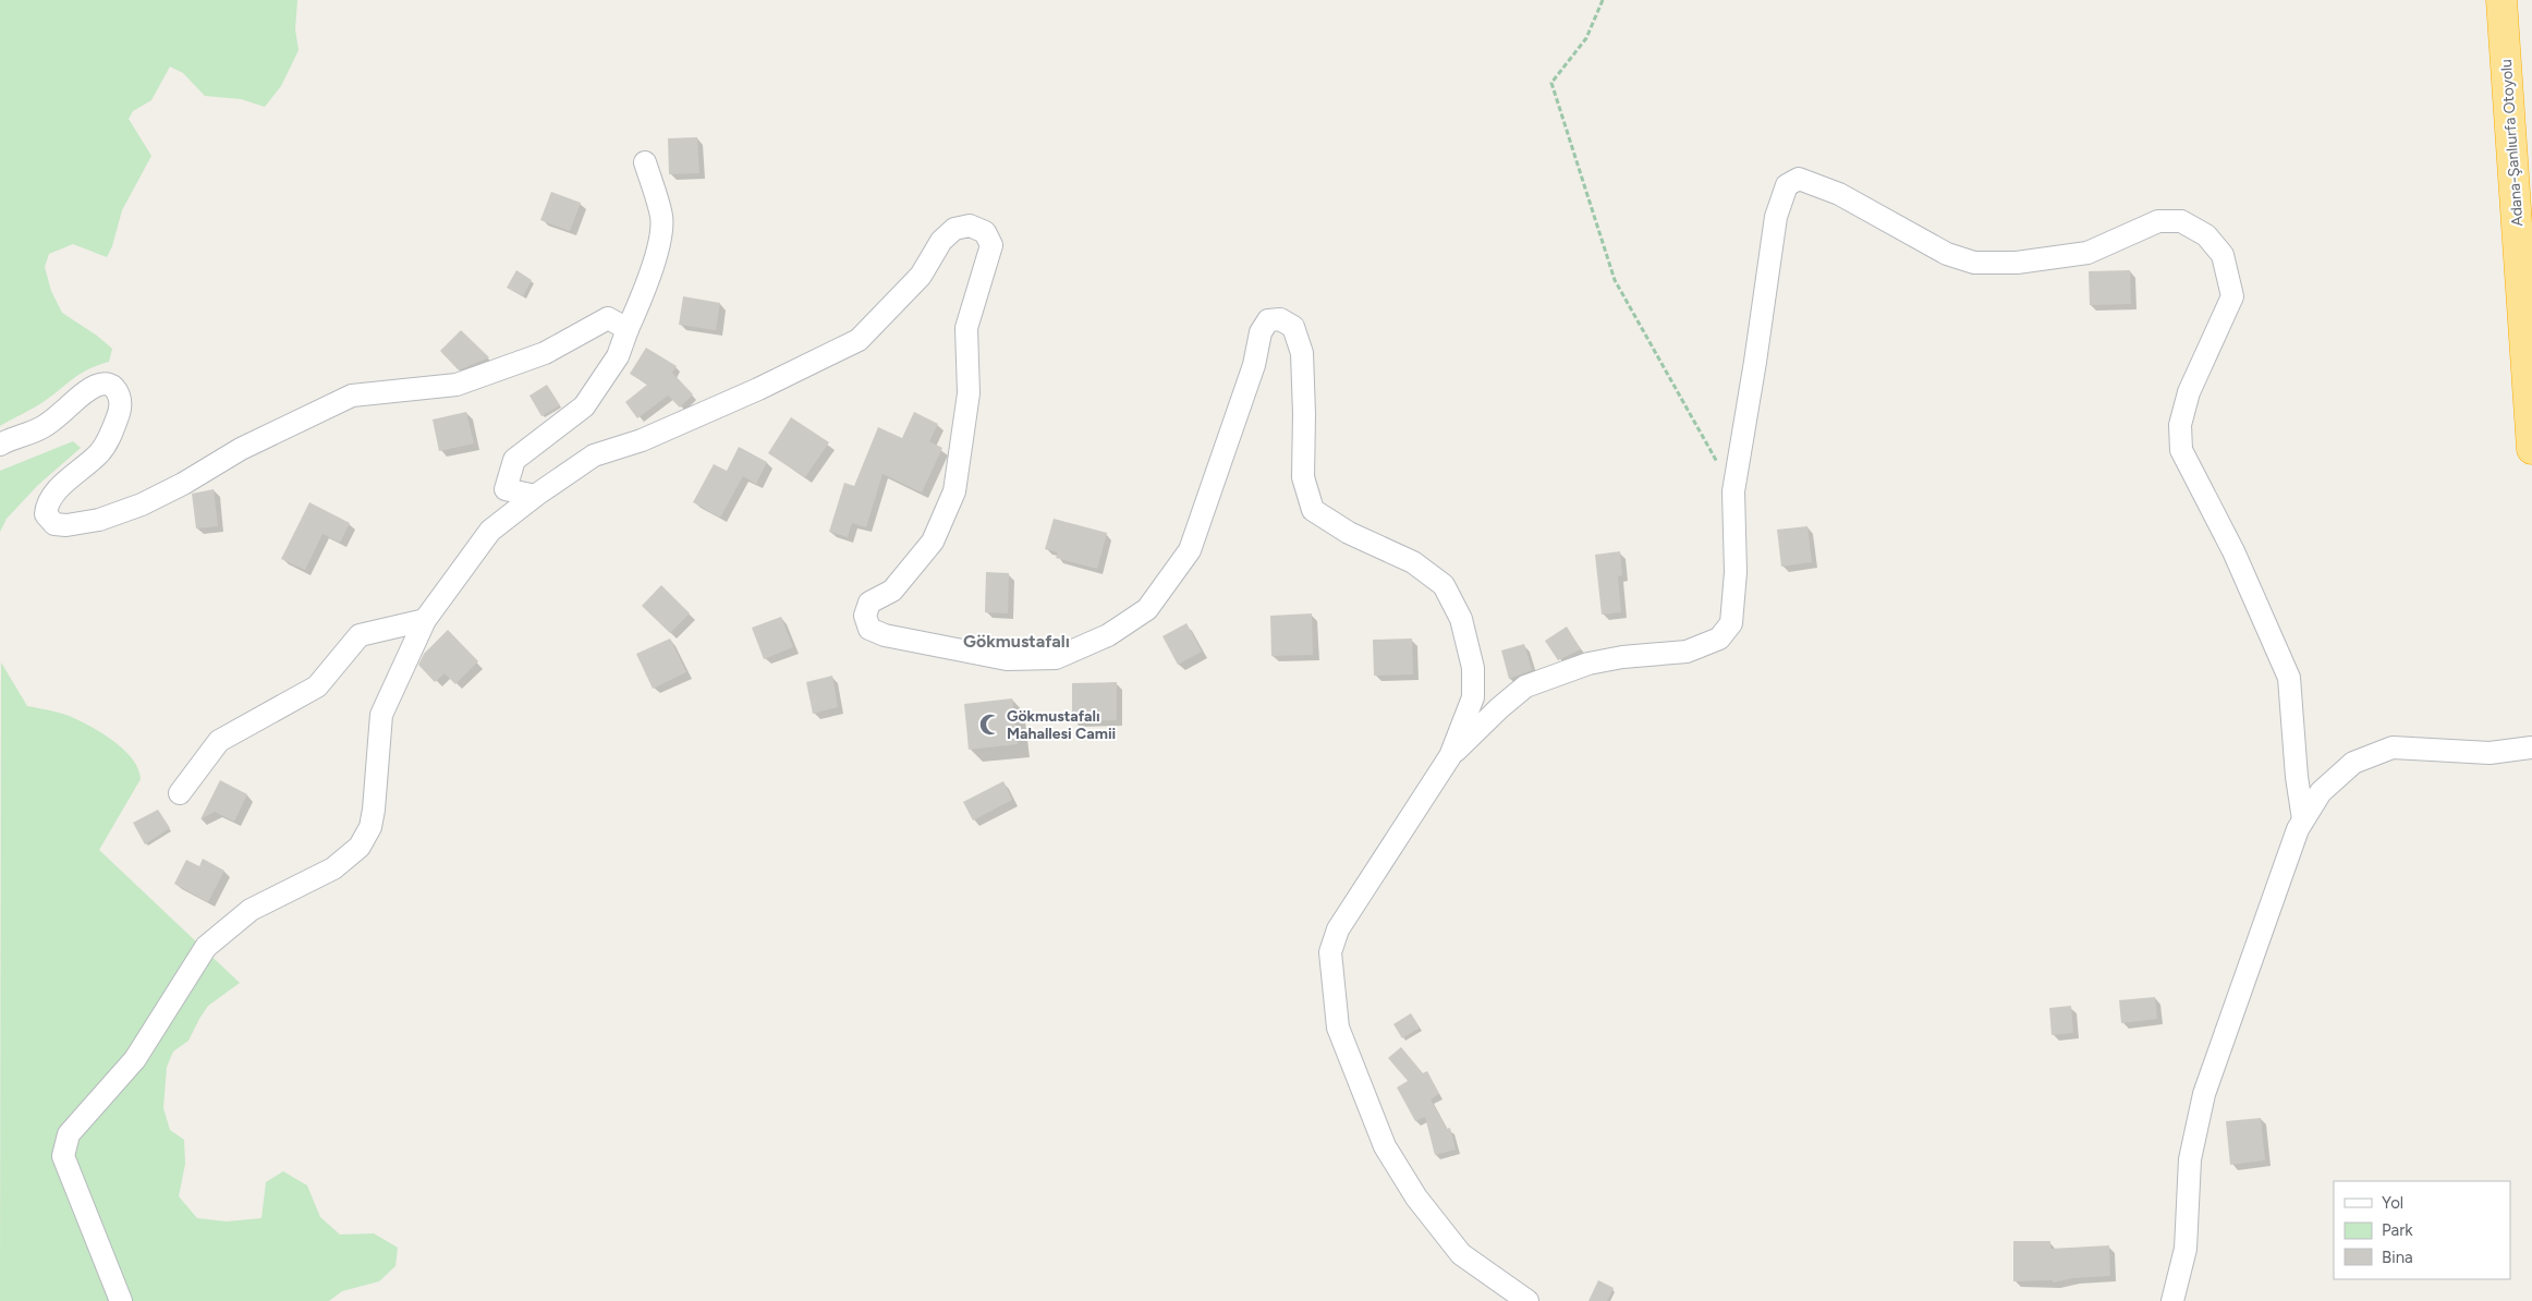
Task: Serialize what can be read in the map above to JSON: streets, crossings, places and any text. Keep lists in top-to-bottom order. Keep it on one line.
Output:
{"streets":{"highway":["Adana-Şanlıurfa Otoyolu"]},"districts":["Gökmustafalı"],"places":{"mosque":["Gökmustafalı Mahallesi Camii"]},"legend":["Yol","Park","Bina"]}
